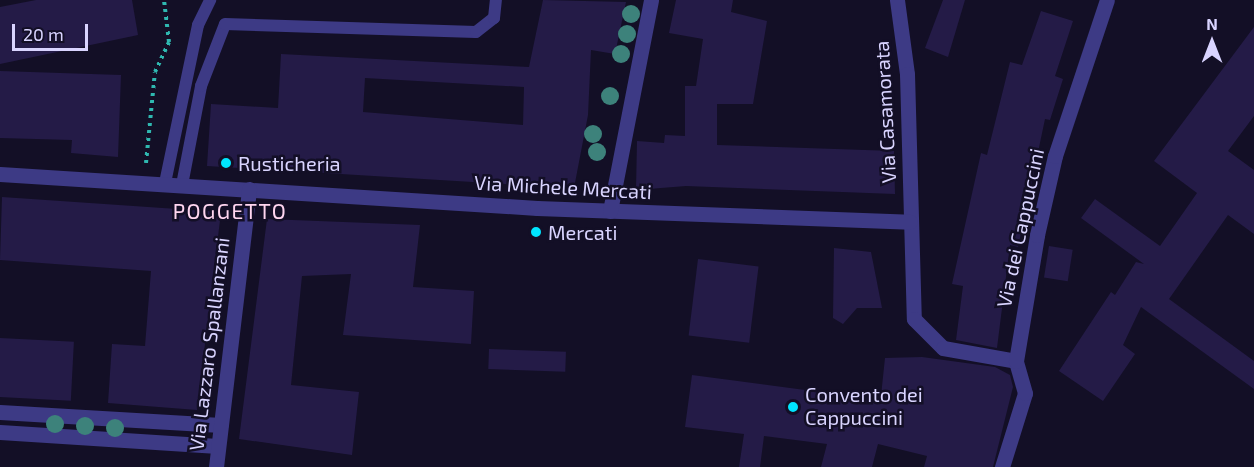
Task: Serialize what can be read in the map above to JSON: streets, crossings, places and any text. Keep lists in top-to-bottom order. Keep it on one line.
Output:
{"streets":{"street":["Via Casamorata","Via Michele Mercati","Via dei Cappuccini","Via Lazzaro Spallanzani"]},"crossings":[["Via Casamorata","Via Michele Mercati"],["Via Michele Mercati","Via Lazzaro Spallanzani"]],"districts":["POGGETTO"],"places":["Rusticheria","Mercati","Convento dei Cappuccini"],"scale_bar":"20 m","north":"top"}
